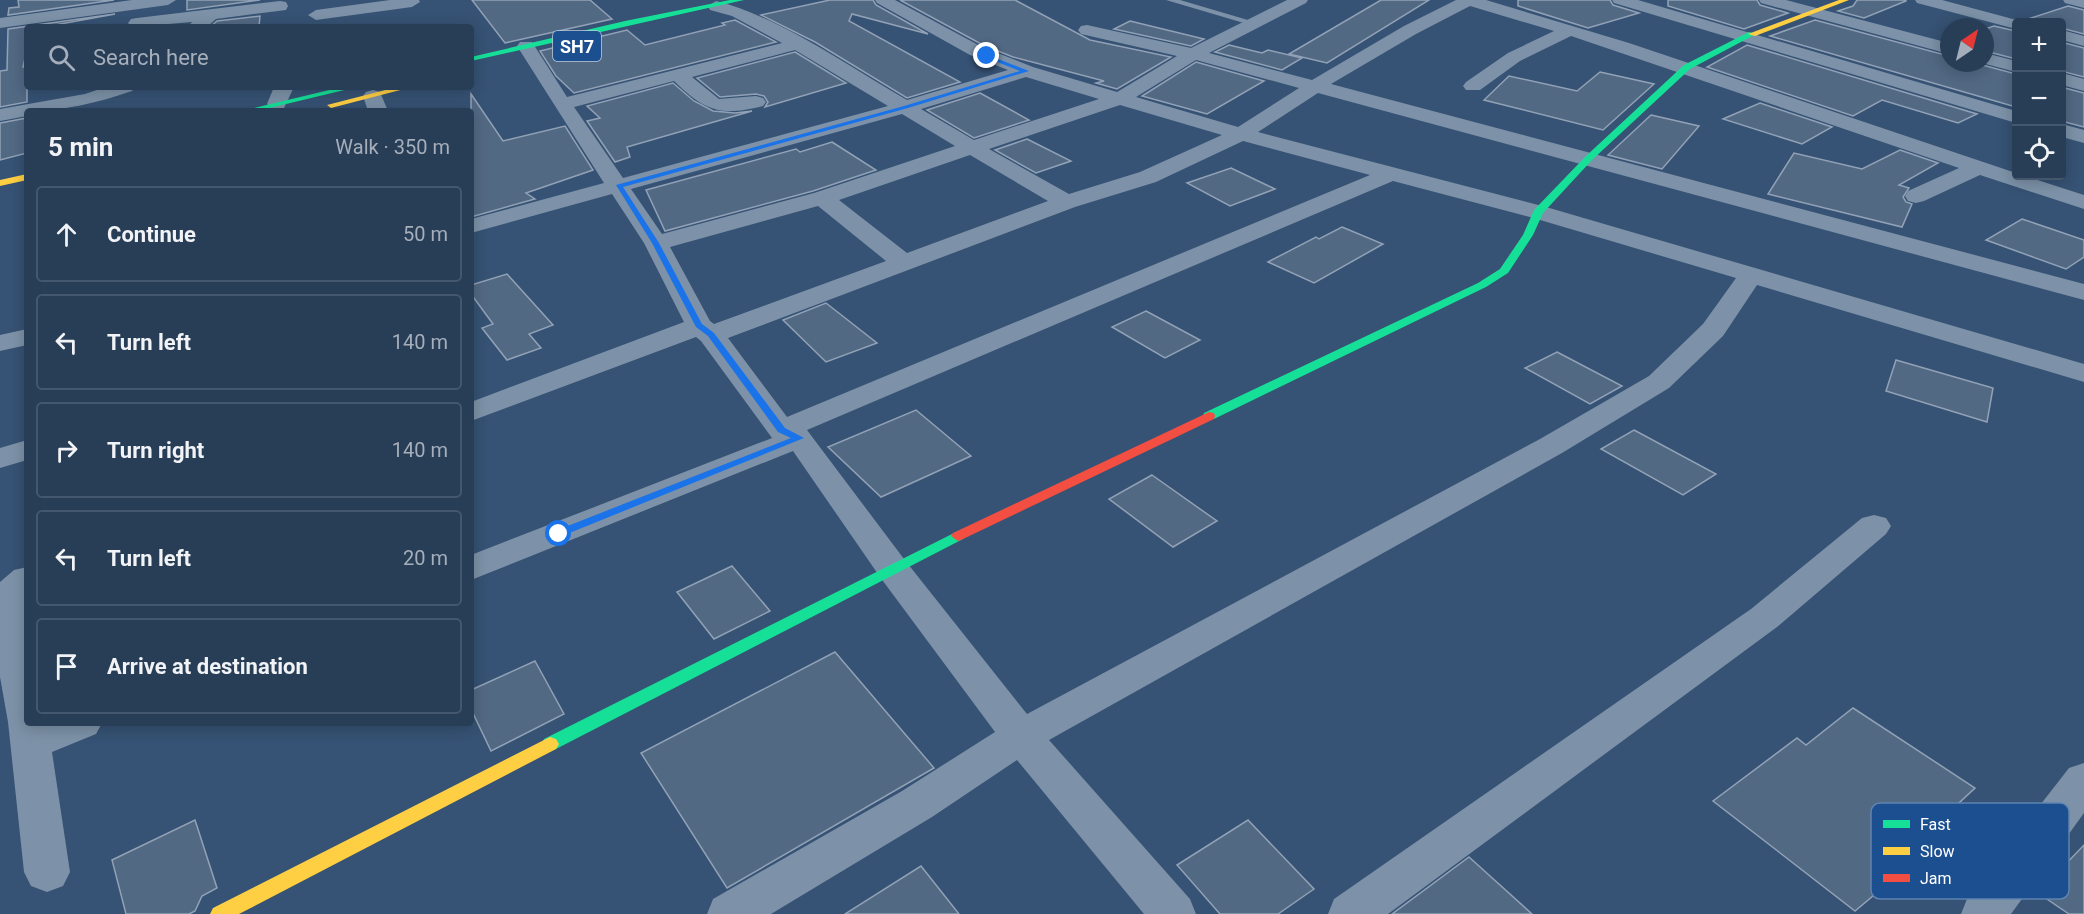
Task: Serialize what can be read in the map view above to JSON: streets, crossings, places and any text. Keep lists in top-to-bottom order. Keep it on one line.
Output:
{"streets":{"street":["SH7"]},"legend":["Fast","Slow","Jam"],"north":"top right","page":{"map_buttons":["+","−"],"search":"Search here","heading":["5 min","Walk · 350 m"],"list":[["Continue","50 m"],["Turn left","140 m"],["Turn right","140 m"],["Turn left","20 m"],"Arrive at destination"]}}
